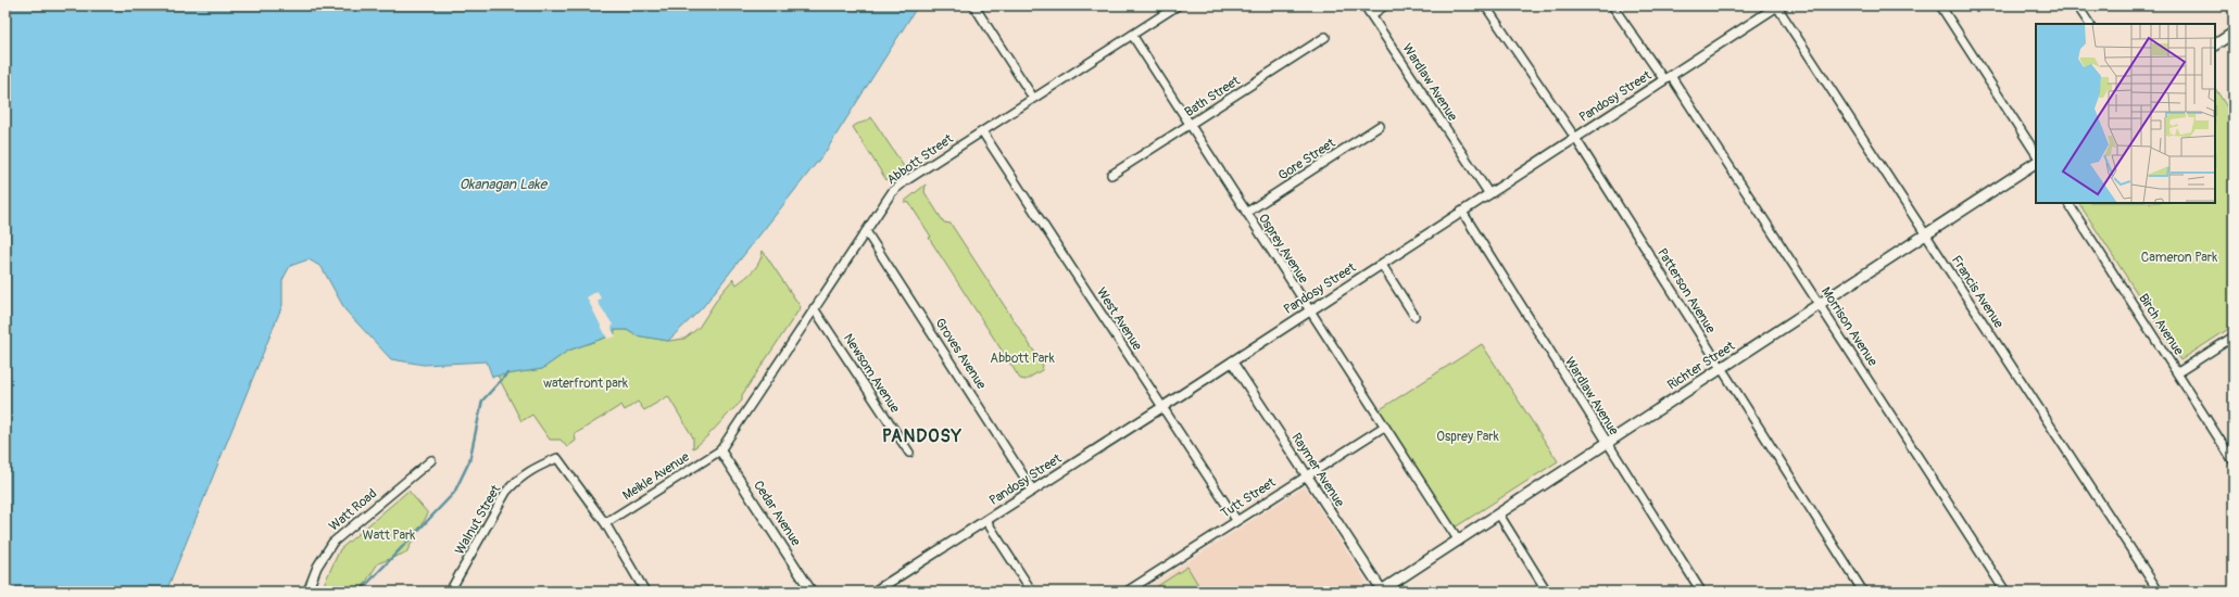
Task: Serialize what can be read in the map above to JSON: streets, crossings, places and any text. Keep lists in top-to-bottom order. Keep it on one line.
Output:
{"streets":{"main road":["Richter Street"],"street":["Wardlaw Avenue","Bath Street","Pandosy Street","Abbott Street","Gore Street","Osprey Avenue","Patterson Avenue","Francis Avenue","West Avenue","Birch Avenue","Morrison Avenue","Groves Avenue","Newsom Avenue","Raymer Avenue","Meikle Avenue","Tutt Street","Watt Road","Cedar Avenue","Walnut Street"]},"crossings":[["Wardlaw Avenue","Pandosy Street"],["Wardlaw Avenue","Richter Street"],["Bath Street","Osprey Avenue"],["Pandosy Street","Osprey Avenue"],["Pandosy Street","Patterson Avenue"],["Pandosy Street","Francis Avenue"],["Pandosy Street","West Avenue"],["Pandosy Street","Morrison Avenue"],["Pandosy Street","Groves Avenue"],["Pandosy Street","Raymer Avenue"],["Abbott Street","Osprey Avenue"],["Abbott Street","West Avenue"],["Abbott Street","Groves Avenue"],["Abbott Street","Newsom Avenue"],["Abbott Street","Meikle Avenue"],["Abbott Street","Cedar Avenue"],["Gore Street","Osprey Avenue"],["Osprey Avenue","Richter Street"],["Osprey Avenue","Tutt Street"],["Patterson Avenue","Richter Street"],["Francis Avenue","Richter Street"],["West Avenue","Tutt Street"],["Morrison Avenue","Richter Street"],["Richter Street","Raymer Avenue"],["Raymer Avenue","Tutt Street"],["Meikle Avenue","Cedar Avenue"],["Meikle Avenue","Walnut Street"]],"districts":["PANDOSY"],"water":["Okanagan Lake"],"parks":["Cameron Park","Abbott Park","waterfront park","Osprey Park","Watt Park"]}
